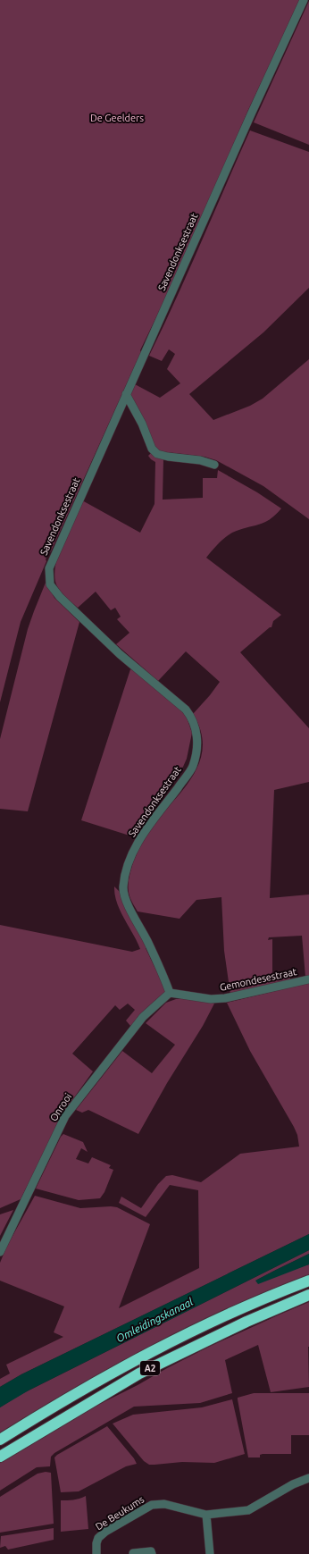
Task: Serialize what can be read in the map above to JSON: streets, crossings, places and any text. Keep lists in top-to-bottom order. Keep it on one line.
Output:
{"streets":{"highway":["A2"],"street":["Savendonksestraat","Gemondesestraat","Onrooi","De Beukums"]},"crossings":[["Savendonksestraat","Gemondesestraat"],["Savendonksestraat","Onrooi"],["Gemondesestraat","Onrooi"]],"water":["Omleidingskanaal"],"parks":["De Geelders"]}
